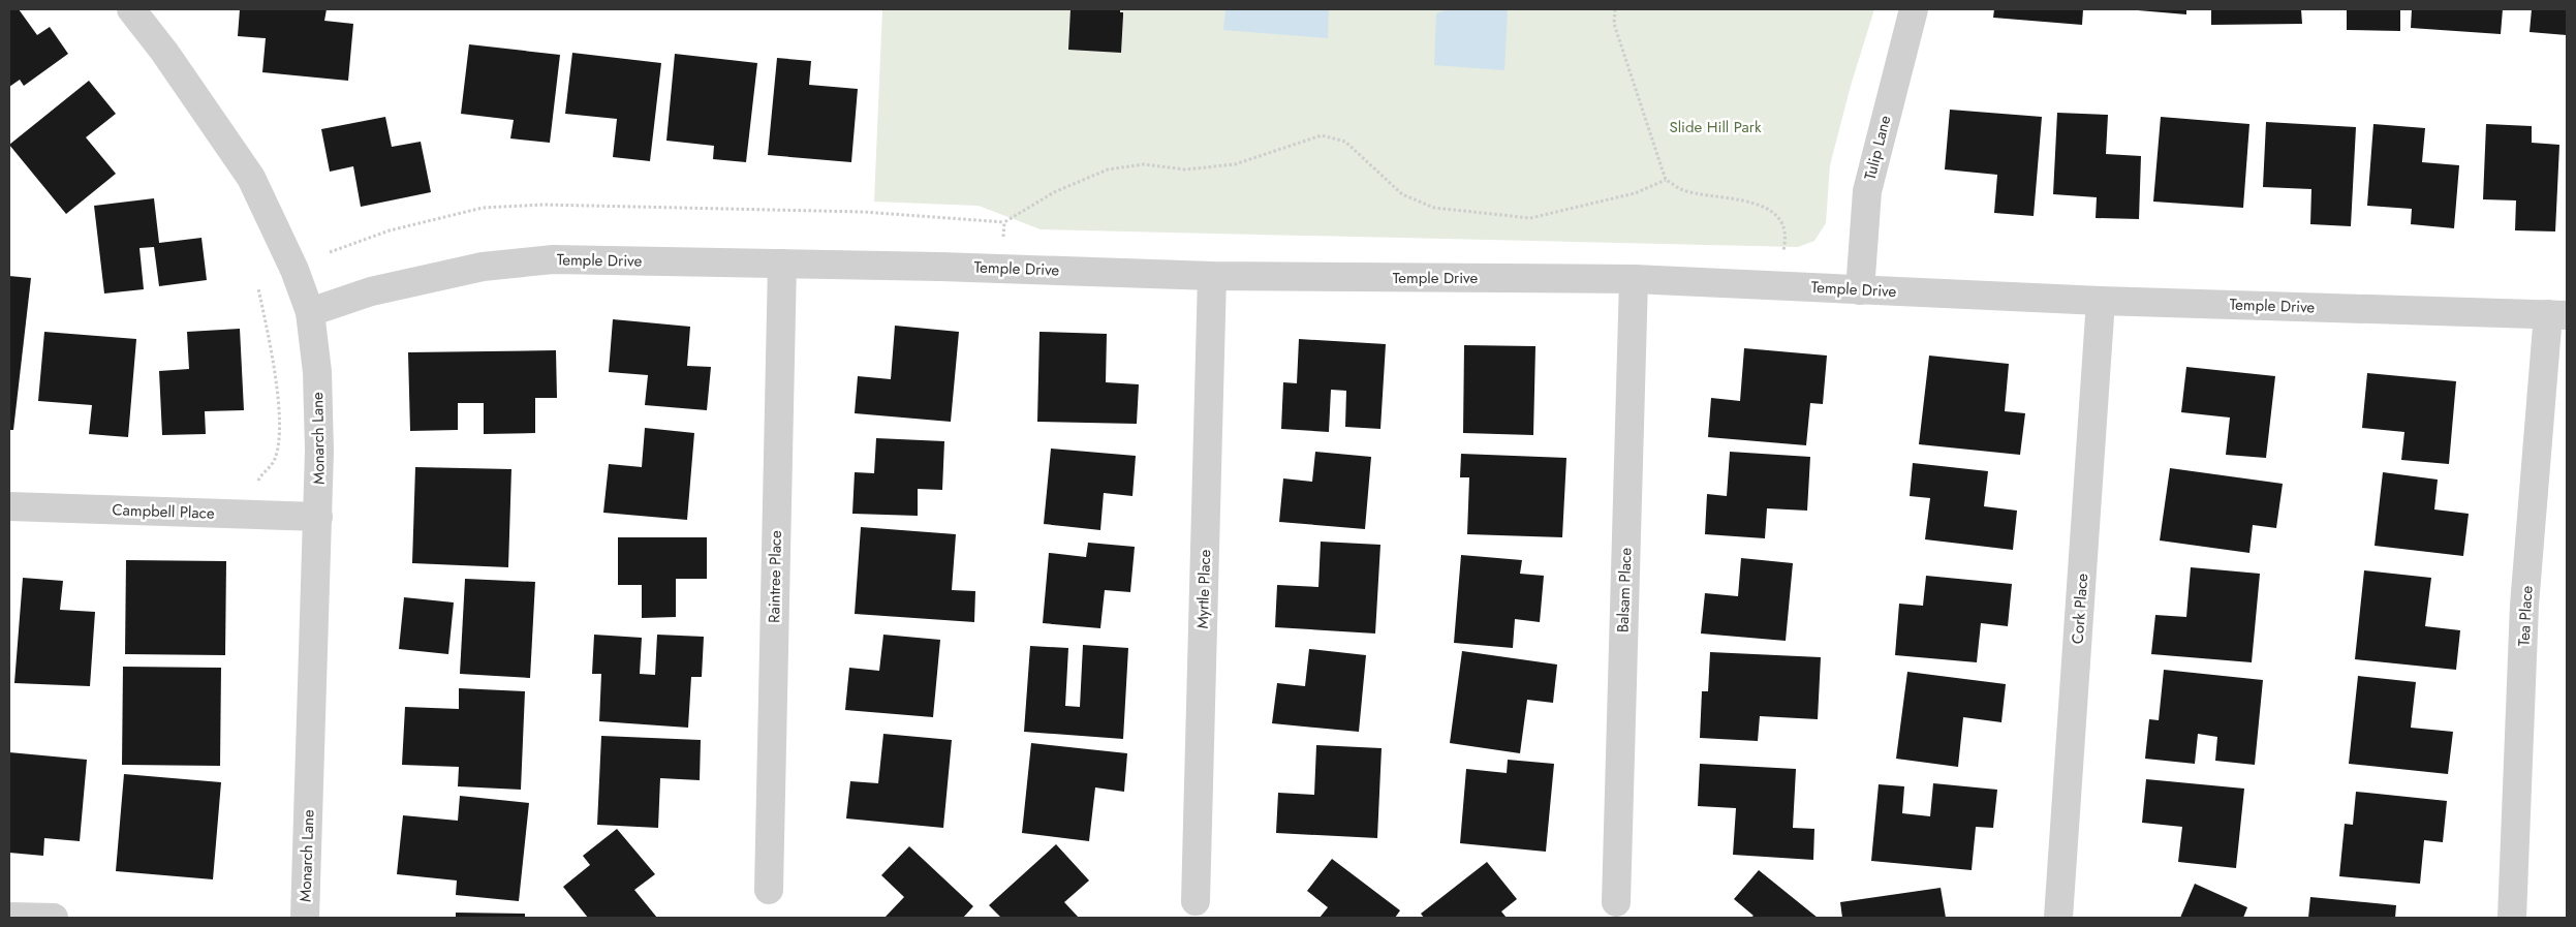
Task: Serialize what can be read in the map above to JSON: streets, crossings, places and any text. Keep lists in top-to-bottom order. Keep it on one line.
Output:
{"streets":{"street":["Tulip Lane","Temple Drive","Monarch Lane","Campbell Place","Raintree Place","Myrtle Place","Balsam Place","Cork Place","Tea Place"]},"crossings":[["Tulip Lane","Temple Drive"],["Temple Drive","Monarch Lane"],["Temple Drive","Raintree Place"],["Temple Drive","Myrtle Place"],["Temple Drive","Balsam Place"],["Temple Drive","Cork Place"],["Temple Drive","Tea Place"],["Monarch Lane","Campbell Place"]],"parks":["Slide Hill Park"]}
